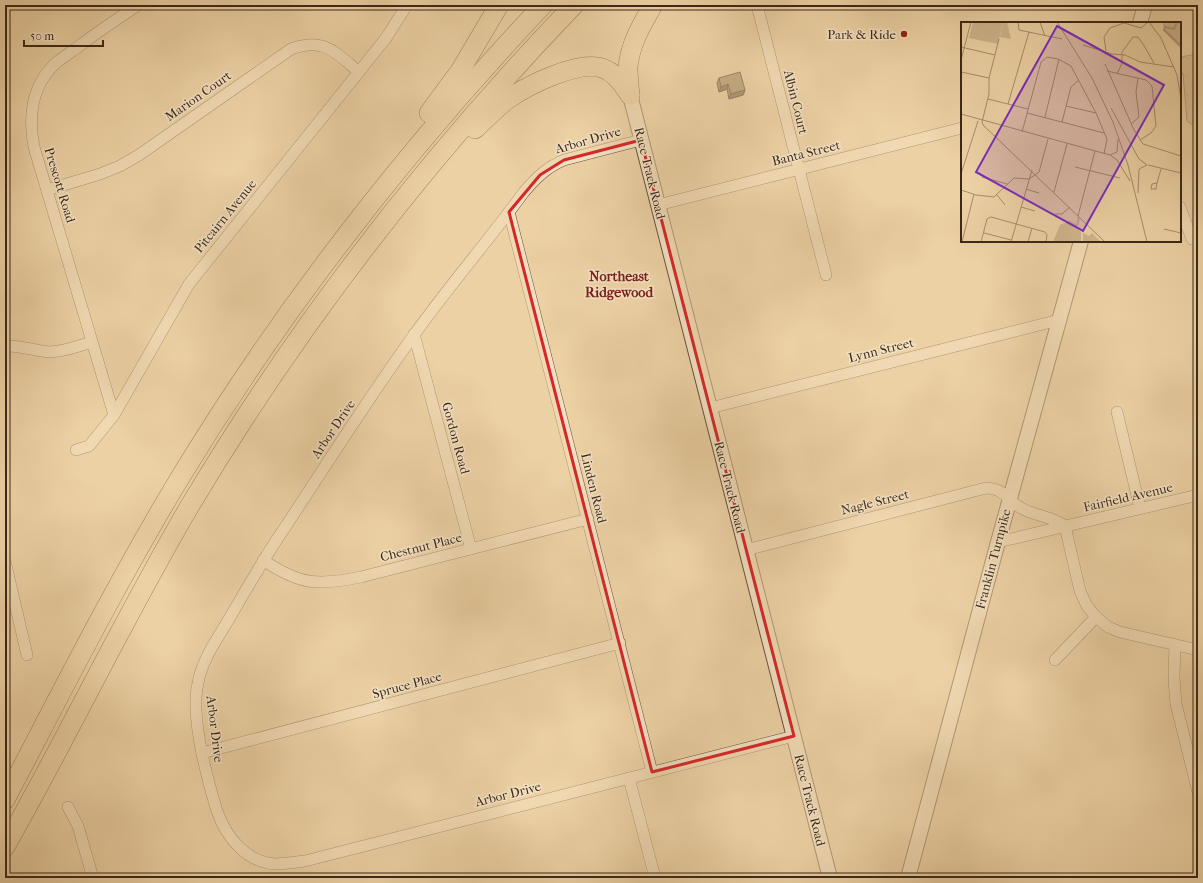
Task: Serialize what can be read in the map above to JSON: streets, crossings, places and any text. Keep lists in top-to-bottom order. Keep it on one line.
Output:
{"streets":{"street":["Marion Court","Albin Court","Arbor Drive","Banta Street","Race Track Road","Prescott Road","Pitcairn Avenue","Lynn Street","Gordon Road","Linden Road","Fairfield Avenue","Nagle Street","Chestnut Place","Franklin Turnpike","Spruce Place"]},"crossings":[["Marion Court","Prescott Road"],["Marion Court","Pitcairn Avenue"],["Albin Court","Banta Street"],["Arbor Drive","Race Track Road"],["Arbor Drive","Gordon Road"],["Arbor Drive","Linden Road"],["Arbor Drive","Chestnut Place"],["Arbor Drive","Spruce Place"],["Banta Street","Race Track Road"],["Race Track Road","Lynn Street"],["Race Track Road","Nagle Street"],["Prescott Road","Pitcairn Avenue"],["Lynn Street","Franklin Turnpike"],["Gordon Road","Chestnut Place"],["Linden Road","Chestnut Place"],["Linden Road","Spruce Place"],["Fairfield Avenue","Franklin Turnpike"],["Nagle Street","Franklin Turnpike"]],"districts":["Northeast Ridgewood"],"places":["Park & Ride"],"scale_bar":"50 m"}
